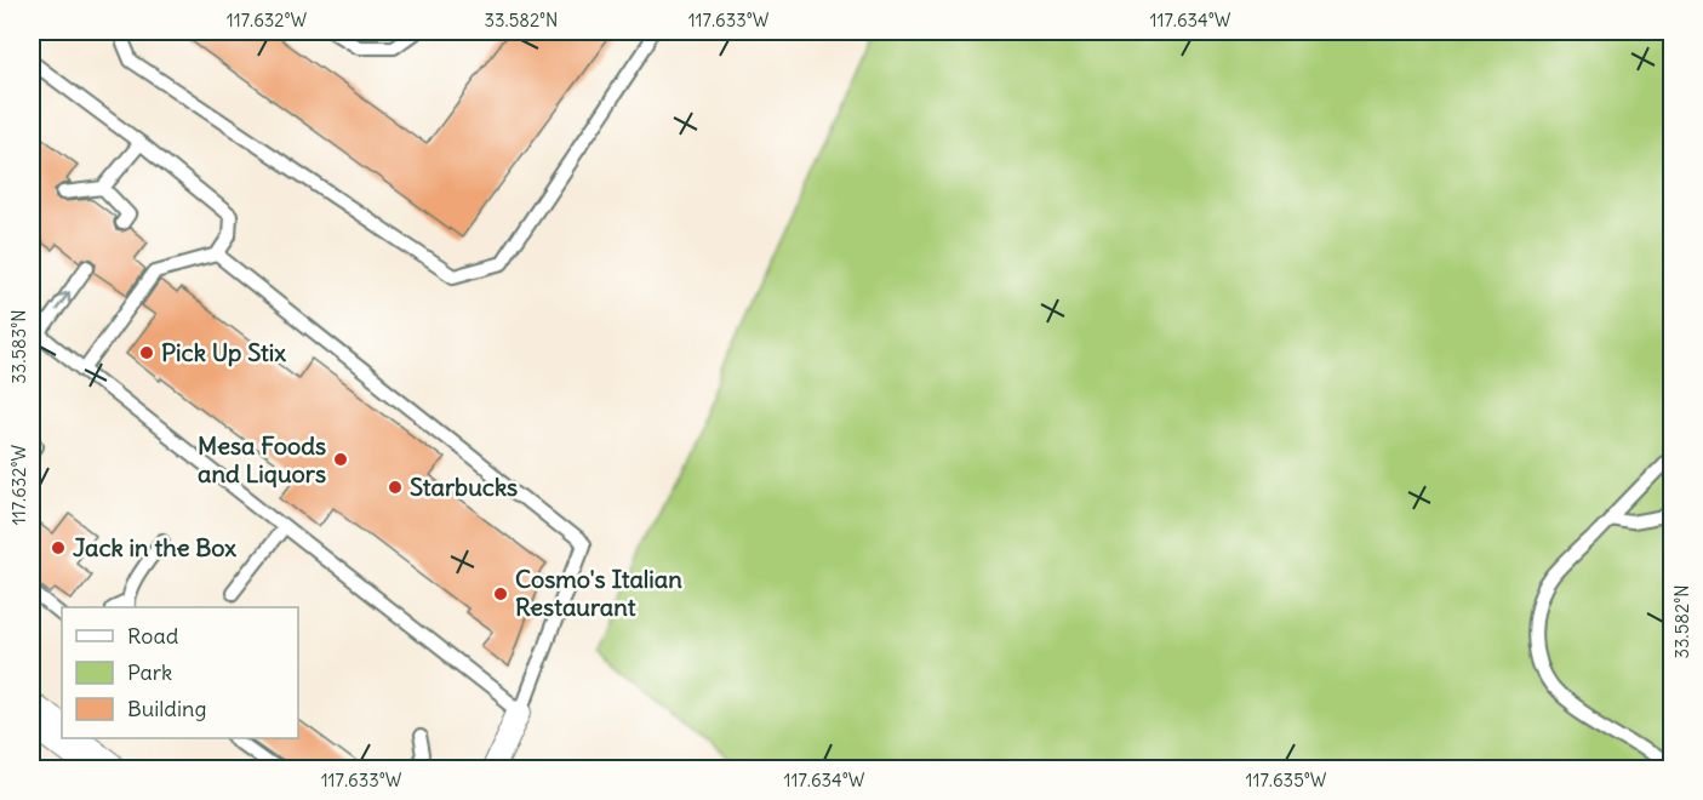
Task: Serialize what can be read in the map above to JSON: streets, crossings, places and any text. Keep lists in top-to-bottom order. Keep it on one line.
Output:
{"places":["Pick Up Stix","Mesa Foods and Liquors","Starbucks","Jack in the Box","Cosmo's Italian Restaurant"],"legend":["Road","Park","Building"],"coordinates":["117.632°W","33.582°N","117.633°W","117.634°W","33.583°N","117.635°W"]}
